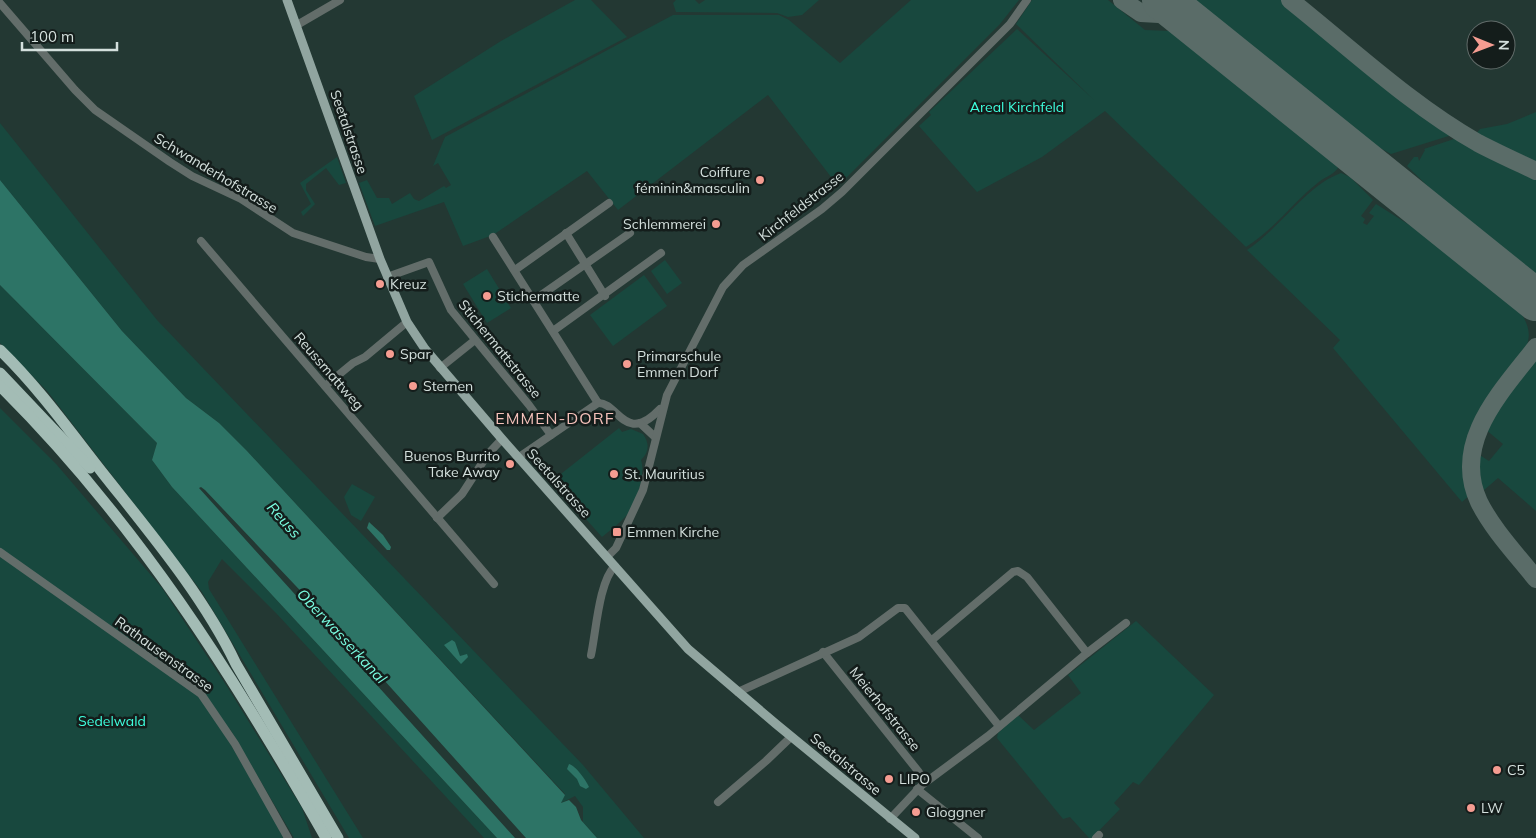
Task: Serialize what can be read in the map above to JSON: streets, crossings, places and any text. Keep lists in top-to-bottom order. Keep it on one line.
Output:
{"streets":{"main road":["Seetalstrasse"],"street":["Schwanderhofstrasse","Kirchfeldstrasse","Stichermattstrasse","Reussmattweg","Rathausenstrasse","Meierhofstrasse"]},"crossings":[["Seetalstrasse","Schwanderhofstrasse"],["Seetalstrasse","Kirchfeldstrasse"],["Seetalstrasse","Stichermattstrasse"]],"districts":["EMMEN-DORF"],"water":["Reuss","Oberwasserkanal"],"parks":["Areal Kirchfeld","Sedelwald"],"places":{"other":["Coiffure féminin&masculin","Schlemmerei","Kreuz","Stichermatte","Spar","Primarschule Emmen Dorf","Sternen","Buenos Burrito Take Away","St. Mauritius","C5","LIPO","LW","Gloggner"],"transit":["Emmen Kirche"]},"scale_bar":"100 m","north":"right"}
